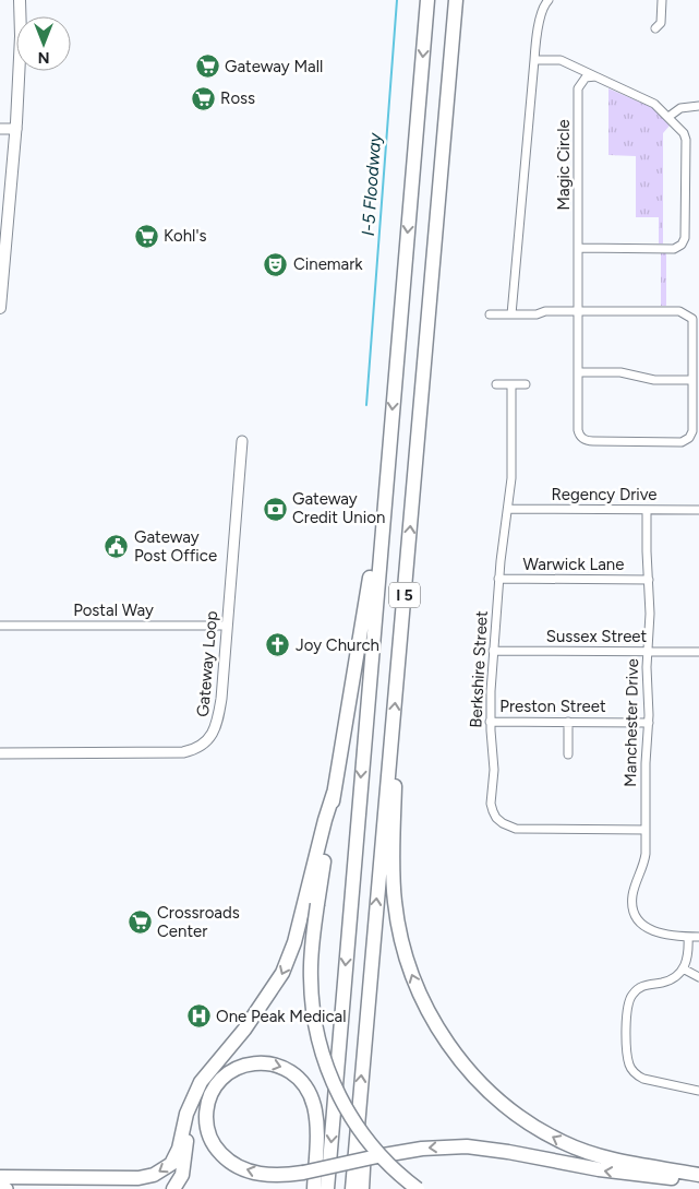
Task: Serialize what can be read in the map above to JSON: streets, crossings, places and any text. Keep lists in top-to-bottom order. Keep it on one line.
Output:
{"streets":{"highway":["I 5"],"street":["Magic Circle","Regency Drive","Warwick Lane","Postal Way","Sussex Street","Gateway Loop","Berkshire Street","Preston Street","Manchester Drive"]},"crossings":[["Regency Drive","Berkshire Street"],["Regency Drive","Manchester Drive"],["Warwick Lane","Berkshire Street"],["Warwick Lane","Manchester Drive"],["Postal Way","Gateway Loop"],["Sussex Street","Berkshire Street"],["Sussex Street","Manchester Drive"],["Berkshire Street","Preston Street"],["Berkshire Street","Manchester Drive"],["Preston Street","Manchester Drive"]],"water":["I-5 Floodway"],"places":{"supermarket":["Gateway Mall","Ross","Kohl's","Crossroads Center"],"theatre":["Cinemark"],"bank":["Gateway Credit Union"],"public building":["Gateway Post Office"],"church":["Joy Church"],"hospital":["One Peak Medical"]},"north":"bottom"}
